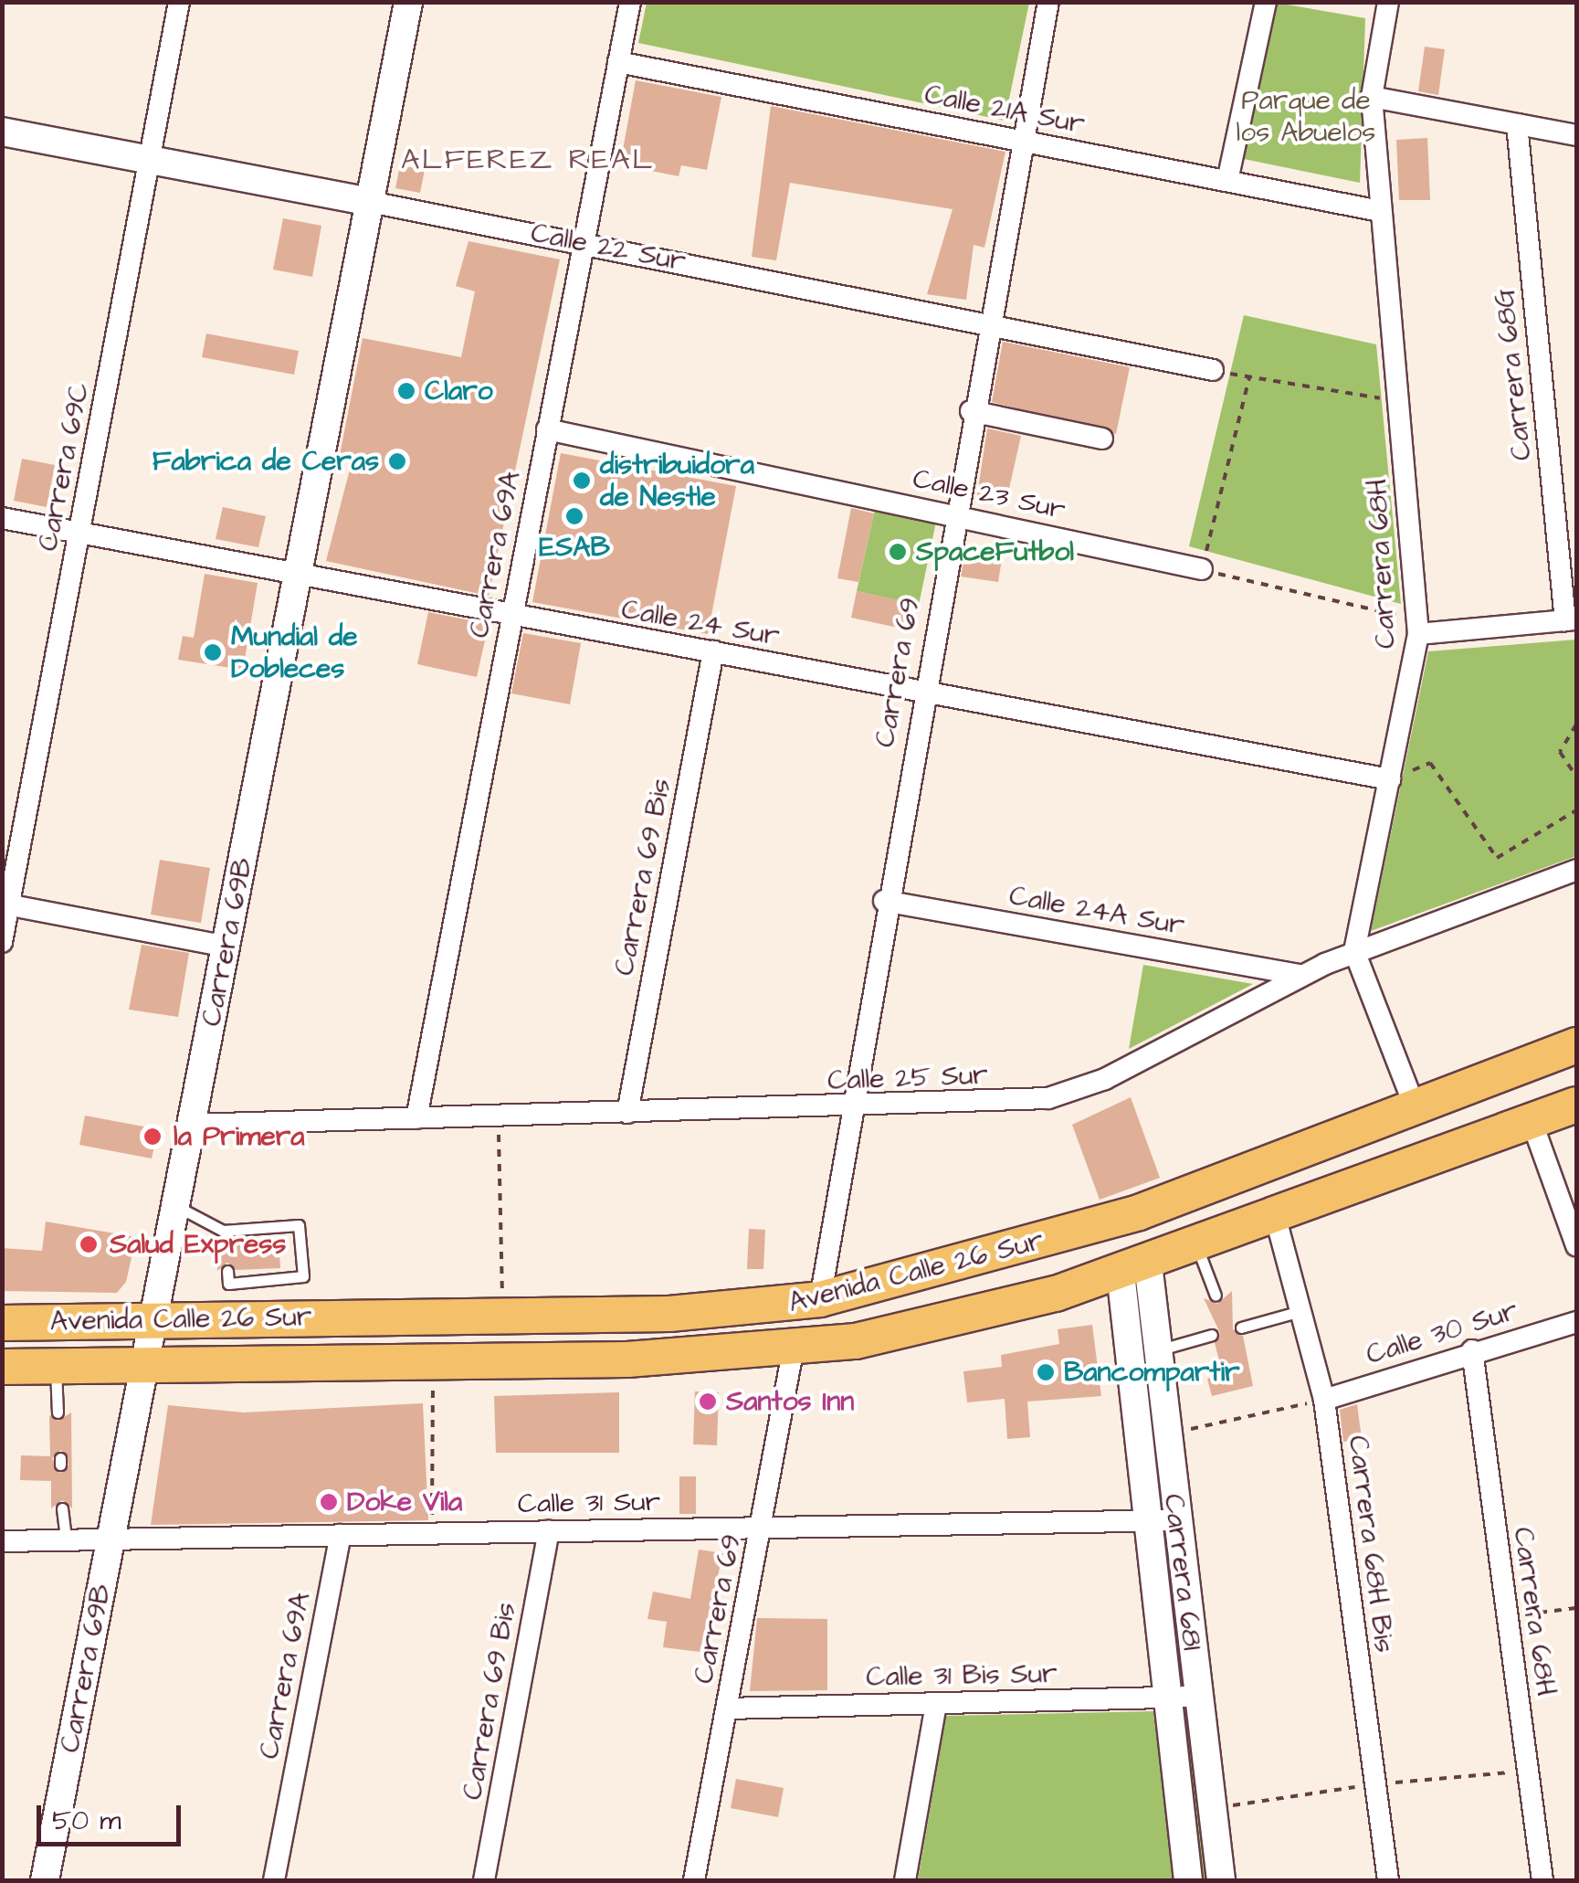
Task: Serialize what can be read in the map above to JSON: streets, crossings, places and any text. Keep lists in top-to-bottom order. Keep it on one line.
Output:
{"streets":{"main road":["Avenida Calle 26 Sur"],"street":["Calle 21A Sur","Calle 22 Sur","Carrera 68G","Carrera 69C","Calle 23 Sur","Carrera 69A","Carrera 68H","Calle 24 Sur","Carrera 69","Carrera 69 Bis","Calle 24A Sur","Carrera 69B","Calle 25 Sur","Calle 30 Sur","Calle 31 Sur","Carrera 68H Bis","Carrera 68I","Calle 31 Bis Sur"]},"crossings":[["Calle 21A Sur","Carrera 69A"],["Calle 21A Sur","Carrera 68H"],["Calle 21A Sur","Carrera 69"],["Calle 22 Sur","Carrera 69C"],["Calle 22 Sur","Carrera 69A"],["Calle 22 Sur","Carrera 69"],["Calle 22 Sur","Carrera 69B"],["Carrera 69C","Calle 24 Sur"],["Calle 23 Sur","Carrera 69A"],["Calle 23 Sur","Carrera 69"],["Carrera 69A","Calle 24 Sur"],["Carrera 69A","Calle 25 Sur"],["Carrera 69A","Calle 31 Sur"],["Carrera 68H","Calle 24 Sur"],["Carrera 68H","Calle 25 Sur"],["Carrera 68H","Calle 30 Sur"],["Calle 24 Sur","Carrera 69"],["Calle 24 Sur","Carrera 69 Bis"],["Calle 24 Sur","Carrera 69B"],["Carrera 69","Calle 24A Sur"],["Carrera 69","Calle 25 Sur"],["Carrera 69","Avenida Calle 26 Sur"],["Carrera 69","Calle 31 Sur"],["Carrera 69","Calle 31 Bis Sur"],["Carrera 69 Bis","Calle 25 Sur"],["Carrera 69 Bis","Calle 31 Sur"],["Calle 24A Sur","Calle 25 Sur"],["Carrera 69B","Calle 25 Sur"],["Carrera 69B","Avenida Calle 26 Sur"],["Carrera 69B","Calle 31 Sur"],["Avenida Calle 26 Sur","Carrera 68H Bis"],["Avenida Calle 26 Sur","Carrera 68I"],["Calle 30 Sur","Carrera 68H Bis"],["Calle 31 Sur","Carrera 68I"],["Carrera 68I","Calle 31 Bis Sur"]],"districts":["ALFEREZ REAL"],"parks":["Parque de los Abuelos"],"places":["Claro","Fabrica de Ceras","distribuidora de Nestle","ESAB","SpaceFutbol","Mundial de Dobleces","la Primera","Salud Express","Bancompartir","Santos Inn","Doke Vila"],"scale_bar":"50 m"}
